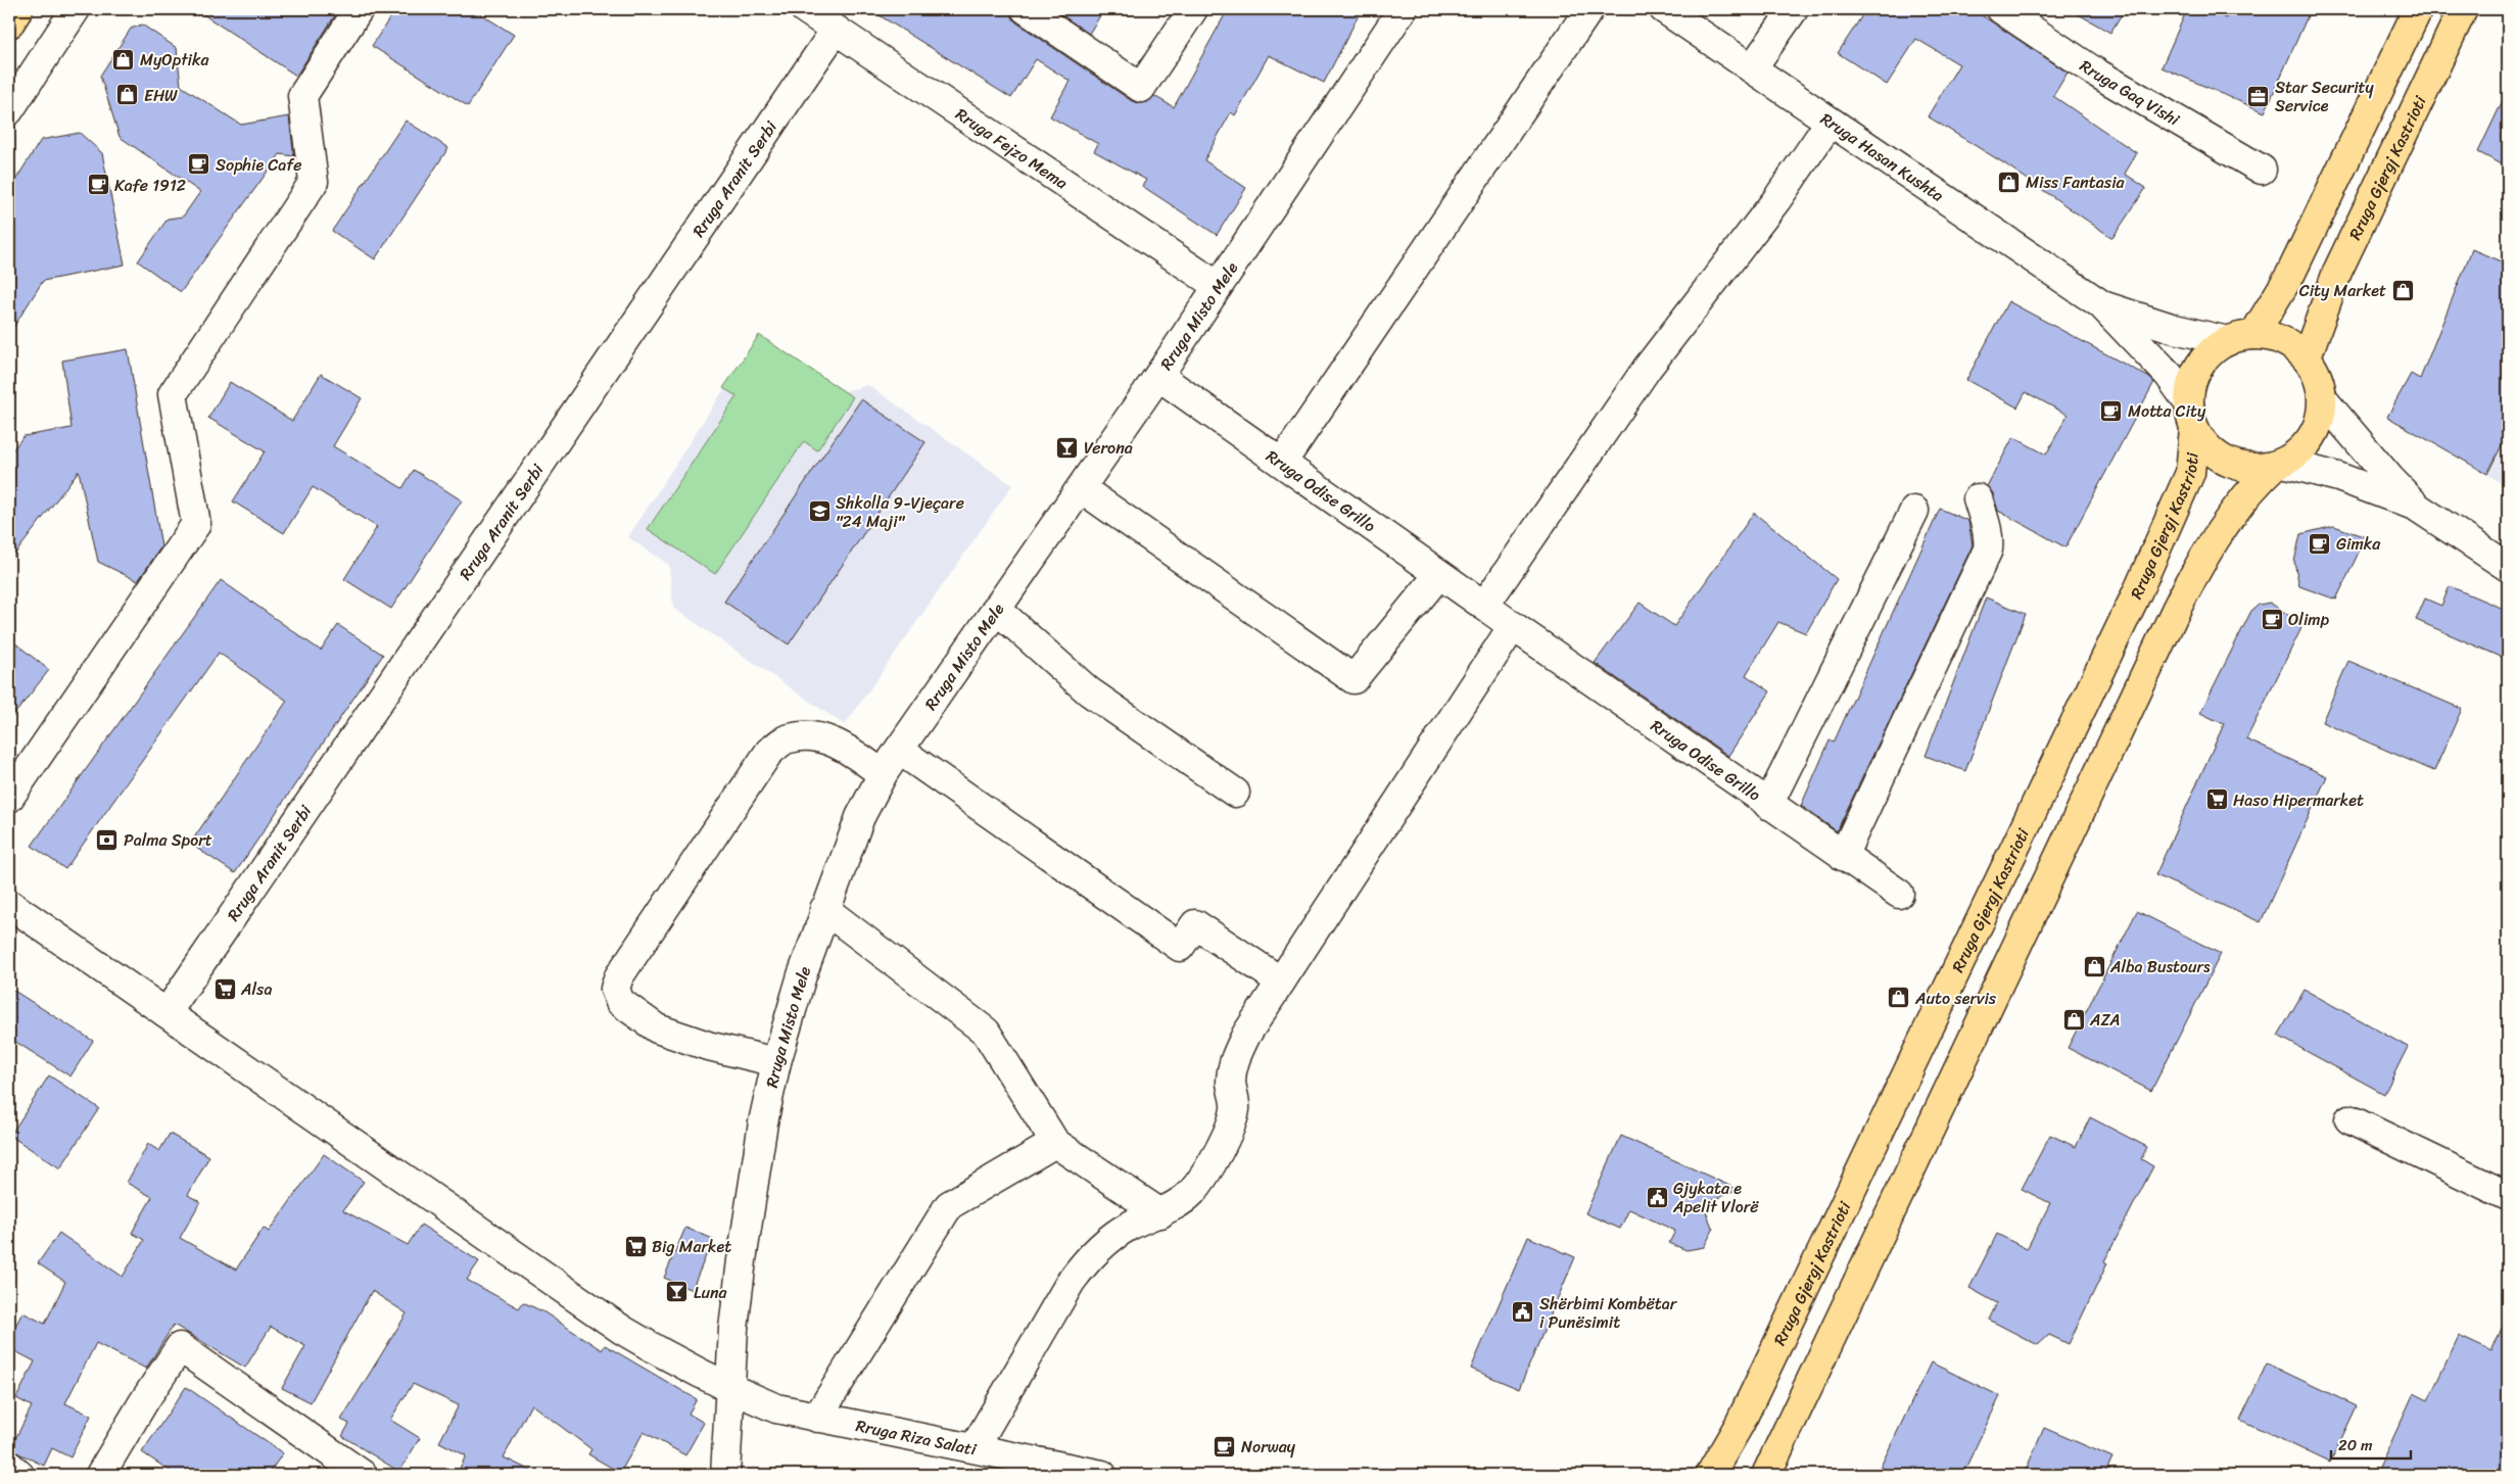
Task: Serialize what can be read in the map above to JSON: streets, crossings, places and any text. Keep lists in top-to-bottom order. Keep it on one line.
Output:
{"streets":{"main road":["Rruga Gjergj Kastrioti"],"street":["Rruga Gaq Vishi","Rruga Fejzo Mema","Rruga Hasan Kushta","Rruga Aranit Serbi","Rruga Misto Mele","Rruga Odise Grillo","Rruga Riza Salati"]},"crossings":[["Rruga Fejzo Mema","Rruga Aranit Serbi"],["Rruga Fejzo Mema","Rruga Misto Mele"],["Rruga Aranit Serbi","Rruga Riza Salati"],["Rruga Misto Mele","Rruga Odise Grillo"],["Rruga Misto Mele","Rruga Riza Salati"]],"places":{"shop":["MyOptika","EHW","Miss Fantasia","City Market","Alba Bustours","Auto servis","AZA"],"office":["Star Security Service"],"cafe":["Sophie Cafe","Kafe 1912","Motta City","Gimka","Olimp","Norway"],"bar":["Verona","Luna"],"school or university":["Shkolla 9-Vjeçare \"24 Maji\""],"supermarket":["Haso Hipermarket","Alsa","Big Market"],"bank":["Palma Sport"],"public building":["Gjykata e Apelit Vlorë","Shërbimi Kombëtar i Punësimit"]},"scale_bar":"20 m"}
